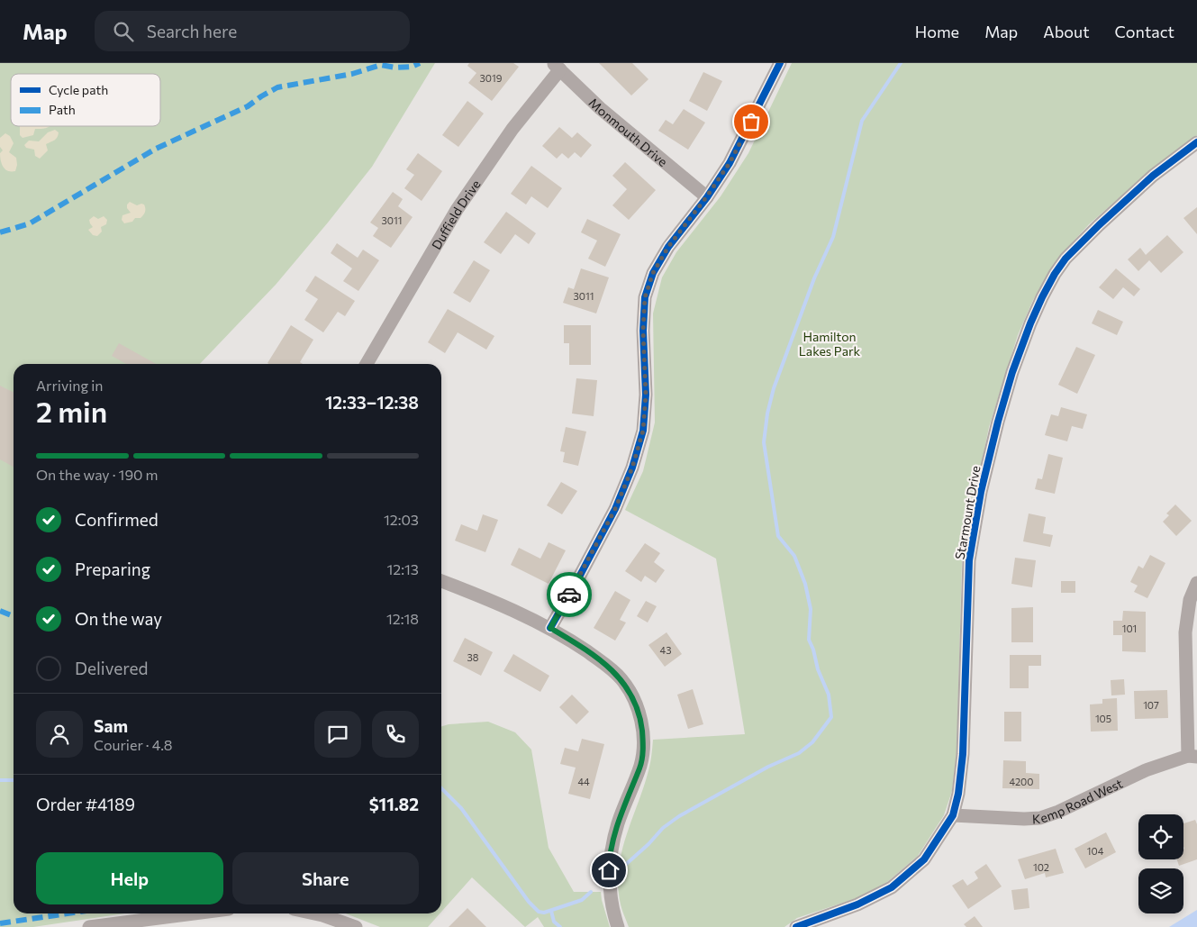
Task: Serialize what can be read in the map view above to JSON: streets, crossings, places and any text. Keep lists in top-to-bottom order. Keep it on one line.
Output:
{"streets":{"street":["Monmouth Drive","Duffield Drive","Starmount Drive","Kemp Road West"]},"crossings":[["Monmouth Drive","Duffield Drive"],["Starmount Drive","Kemp Road West"]],"parks":["Hamilton Lakes Park"],"house_numbers":["3019","3011","3011","101","43","38","107","105","44","4200","104","102"],"legend":["Cycle path","Path"],"page":{"header":"Map","search":"Search here","nav":["Home","Map","About","Contact"],"heading":["2 min","Arriving in","12:33–12:38"],"panel":["Sam","Courier · 4.8","Order #4189","$11.82"],"bar":"On the way · 190 m","list":[["Confirmed","12:03"],["Preparing","12:13"],["On the way","12:18"],"Delivered"],"buttons":["Help","Share"]}}
